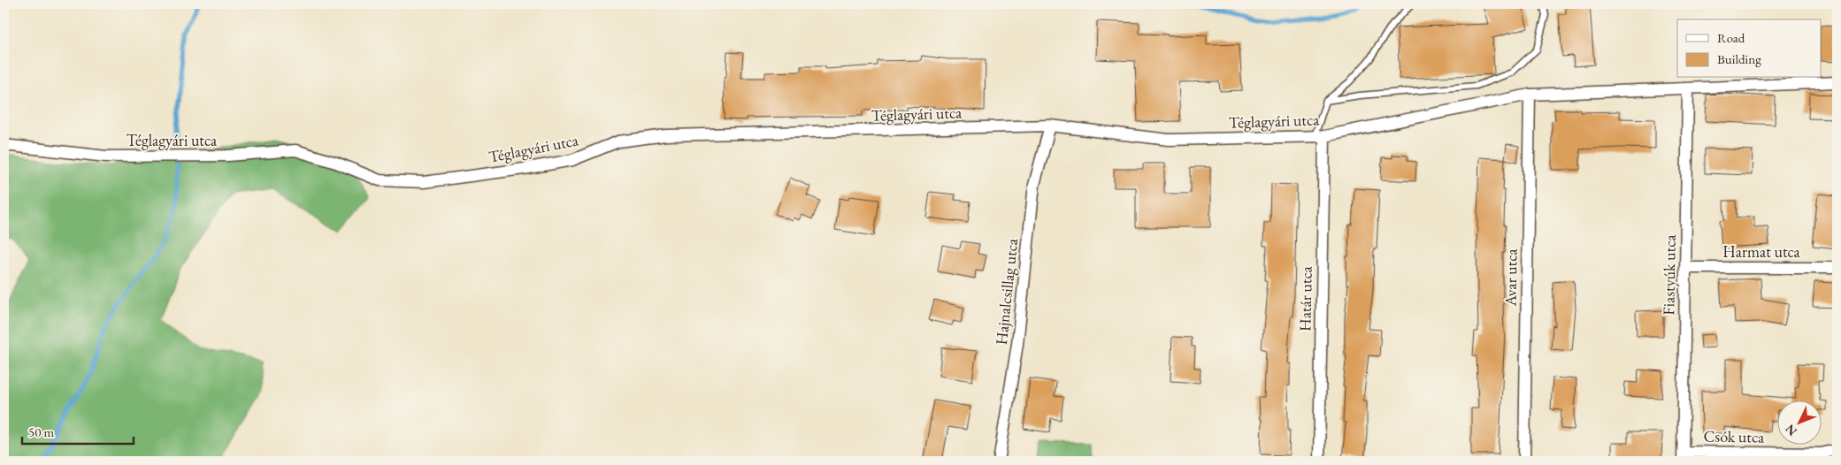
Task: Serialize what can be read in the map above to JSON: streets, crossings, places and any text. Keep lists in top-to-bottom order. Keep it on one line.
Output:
{"streets":{"street":["Téglagyári utca","Harmat utca","Fiastyúk utca","Avar utca","Hajnalcsillag utca","Határ utca","Csók utca"]},"crossings":[["Téglagyári utca","Fiastyúk utca"],["Téglagyári utca","Avar utca"],["Téglagyári utca","Hajnalcsillag utca"],["Téglagyári utca","Határ utca"],["Harmat utca","Fiastyúk utca"],["Fiastyúk utca","Csók utca"]],"legend":["Road","Building"],"scale_bar":"50 m","north":"bottom left"}
